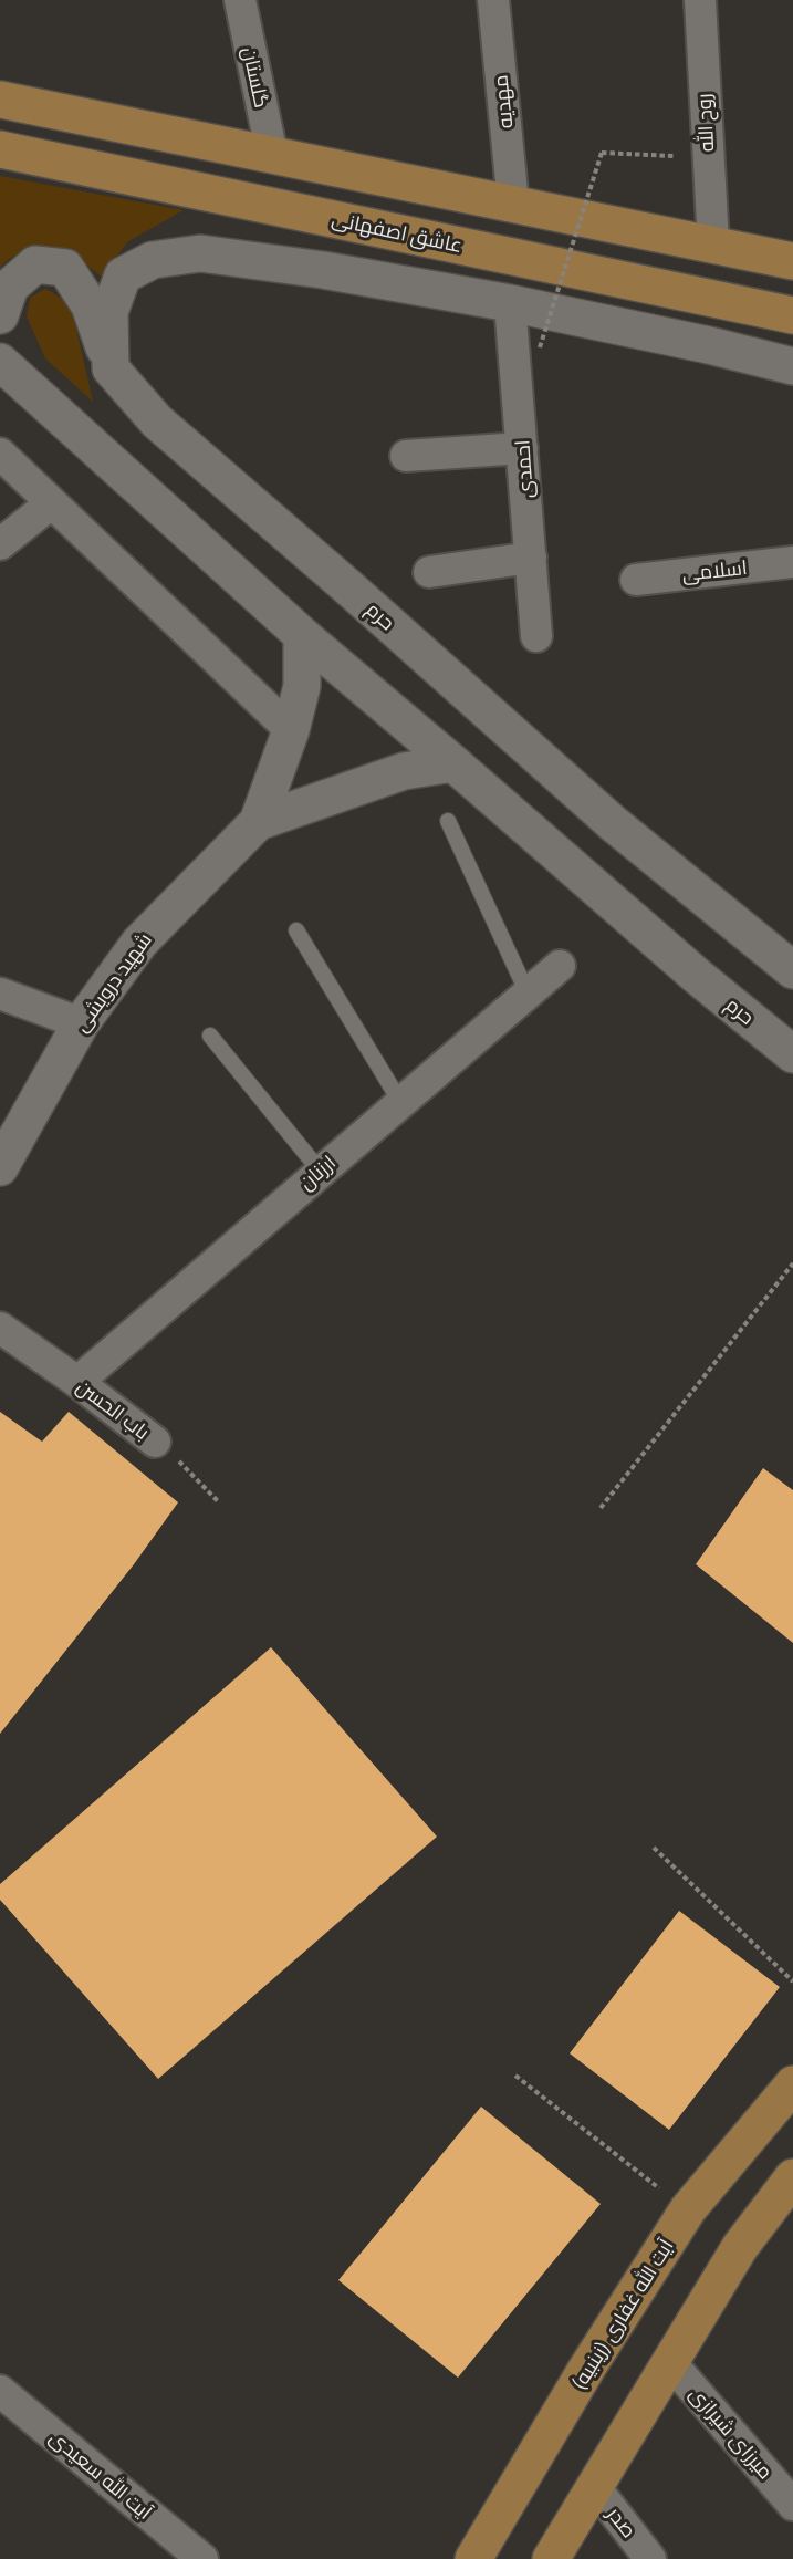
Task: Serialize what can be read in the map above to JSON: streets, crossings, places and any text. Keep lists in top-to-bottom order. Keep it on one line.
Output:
{"streets":{"main road":["عاشق اصفهانی","آیت الله غفاری (زینبیه)"],"street":["گلستان","مهدیه","روح الله","احمدی","اسلامی","حرم","شهید درویشی","ارزنان","باب الحسن","میرزای شیرازی","آیت الله سعیدی","صدر"]},"crossings":[["حرم","شهید درویشی"],["ارزنان","باب الحسن"]]}
